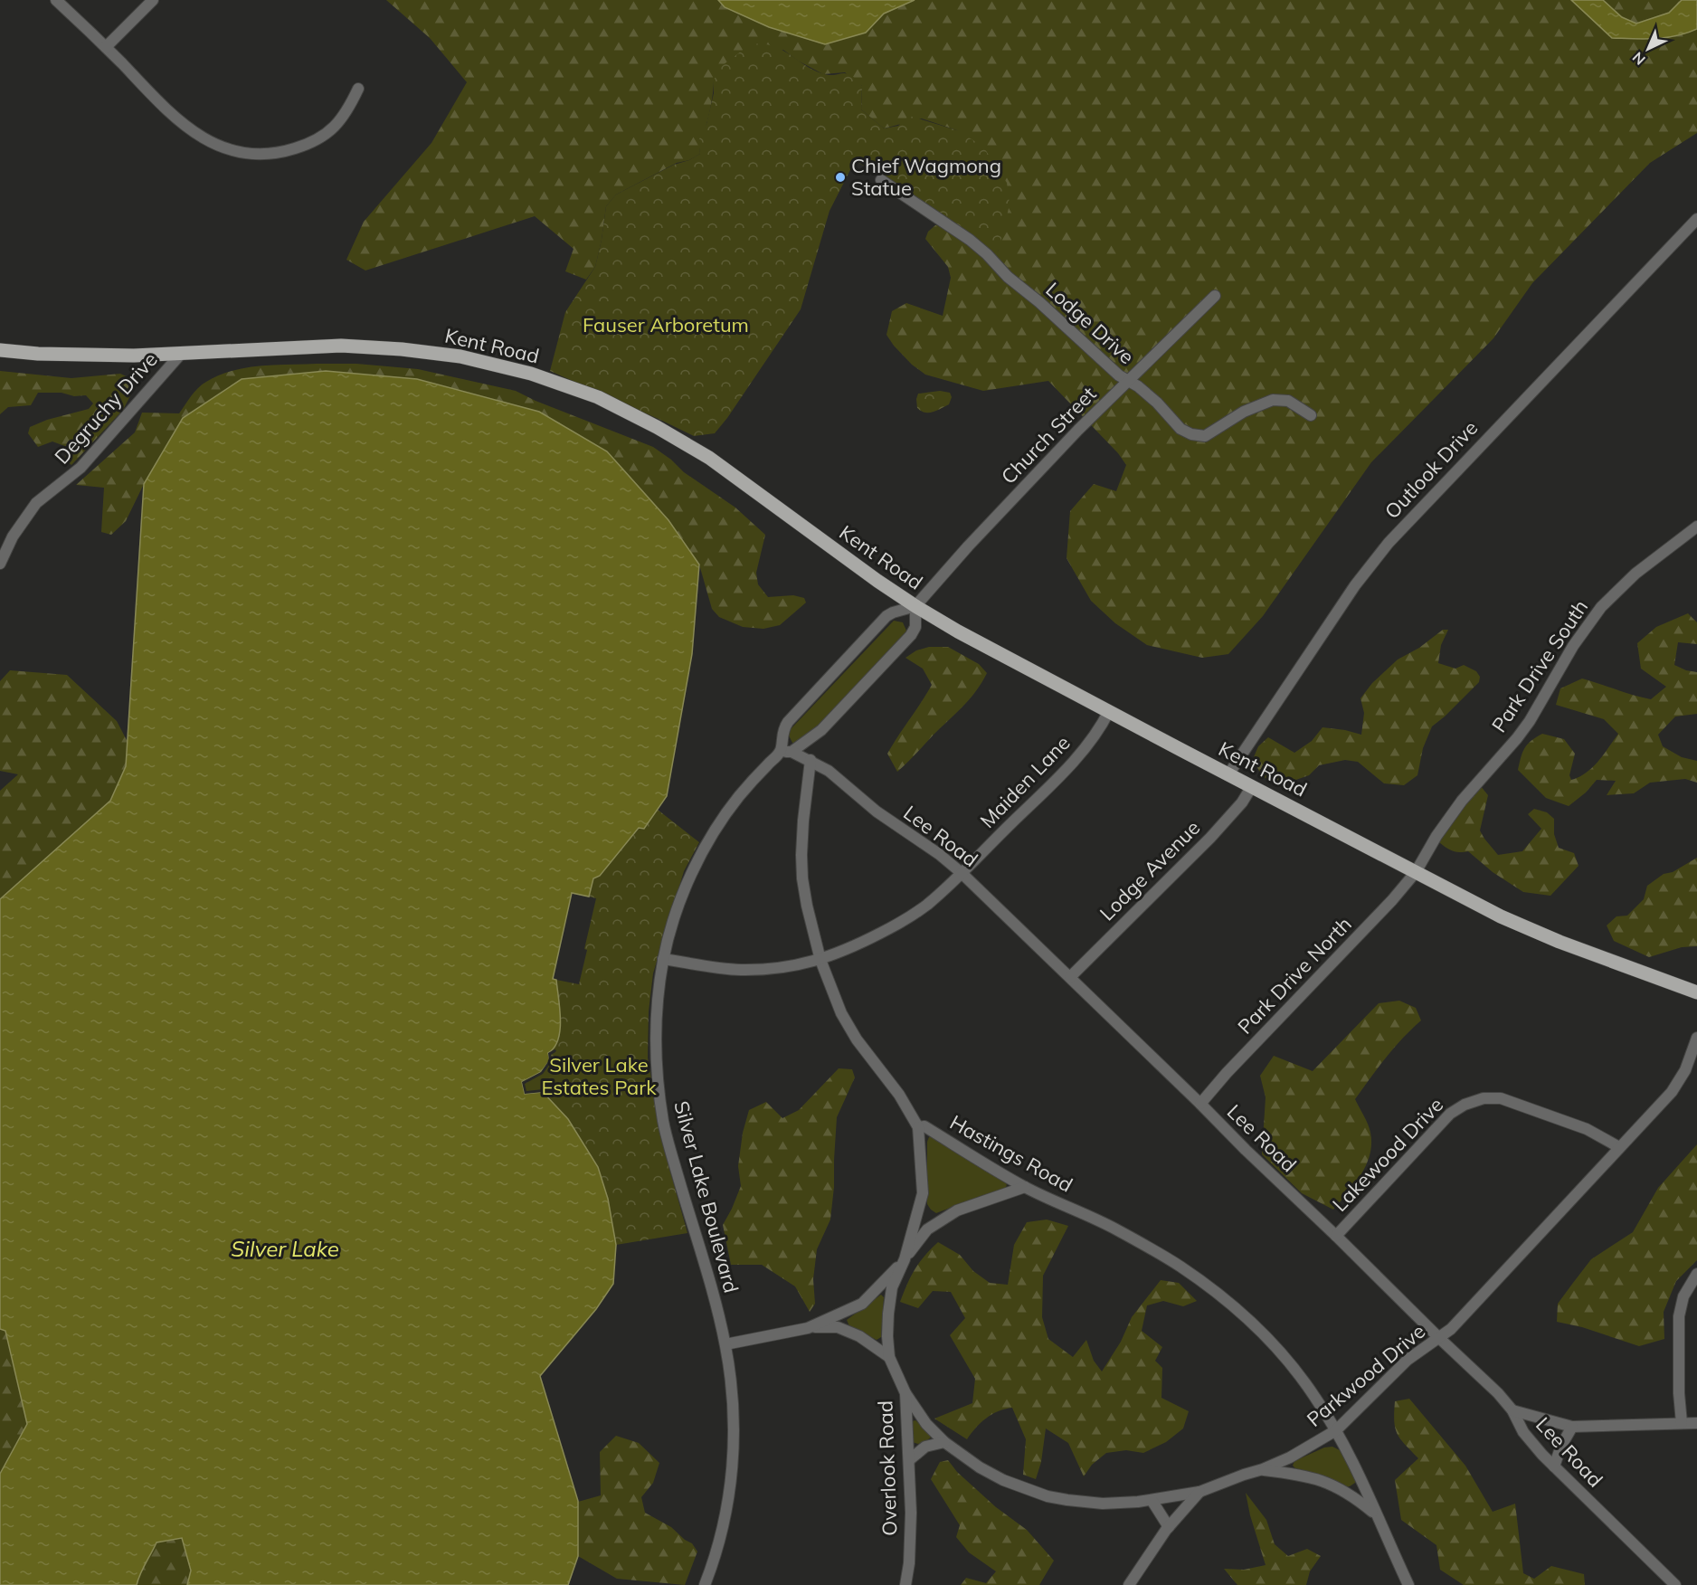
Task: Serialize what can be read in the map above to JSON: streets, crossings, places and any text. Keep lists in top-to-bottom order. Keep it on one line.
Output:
{"streets":{"main road":["Kent Road"],"street":["Lodge Drive","Degruchy Drive","Church Street","Outlook Drive","Park Drive South","Maiden Lane","Lee Road","Lodge Avenue","Park Drive North","Hastings Road","Lakewood Drive","Silver Lake Boulevard","Parkwood Drive","Overlook Road"]},"crossings":[["Lodge Drive","Church Street"],["Kent Road","Degruchy Drive"],["Kent Road","Church Street"],["Kent Road","Outlook Drive"],["Kent Road","Park Drive South"],["Kent Road","Maiden Lane"],["Kent Road","Lodge Avenue"],["Kent Road","Park Drive North"],["Kent Road","Silver Lake Boulevard"],["Church Street","Silver Lake Boulevard"],["Park Drive South","Park Drive North"],["Maiden Lane","Lee Road"],["Maiden Lane","Hastings Road"],["Maiden Lane","Silver Lake Boulevard"],["Lee Road","Lodge Avenue"],["Lee Road","Park Drive North"],["Lee Road","Hastings Road"],["Lee Road","Lakewood Drive"],["Lee Road","Silver Lake Boulevard"],["Lee Road","Parkwood Drive"],["Hastings Road","Parkwood Drive"],["Lakewood Drive","Parkwood Drive"],["Parkwood Drive","Overlook Road"]],"water":["Silver Lake"],"parks":["Fauser Arboretum","Silver Lake Estates Park"],"places":["Chief Wagmong Statue"],"north":"bottom left"}
